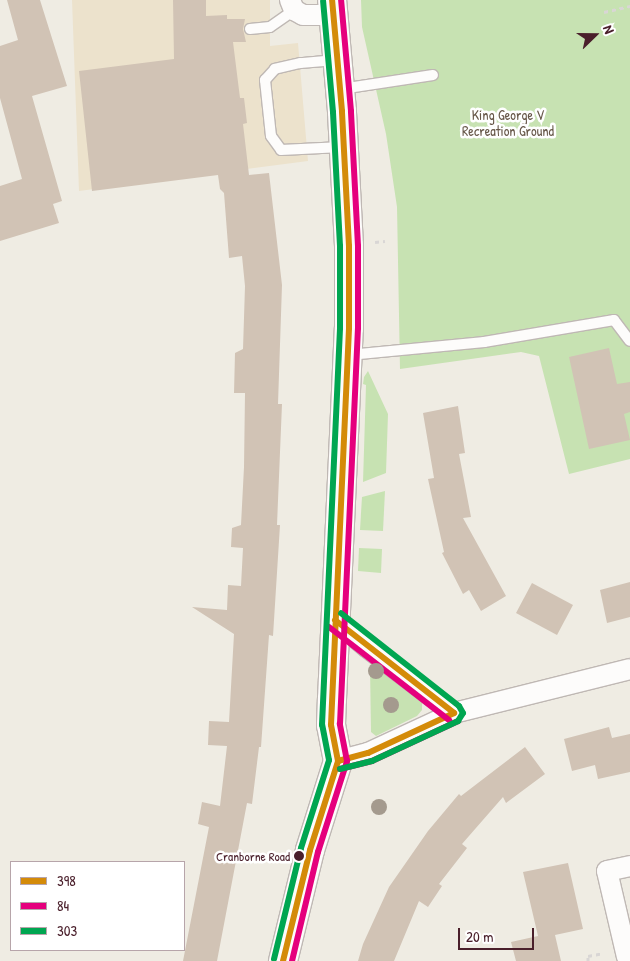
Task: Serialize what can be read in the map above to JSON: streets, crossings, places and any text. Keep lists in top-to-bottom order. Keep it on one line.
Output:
{"parks":["King George V Recreation Ground"],"places":["Cranborne Road"],"lines":["transit line 398","transit line 84","transit line 303"],"legend":["398","84","303"],"scale_bar":"20 m","north":"right"}
